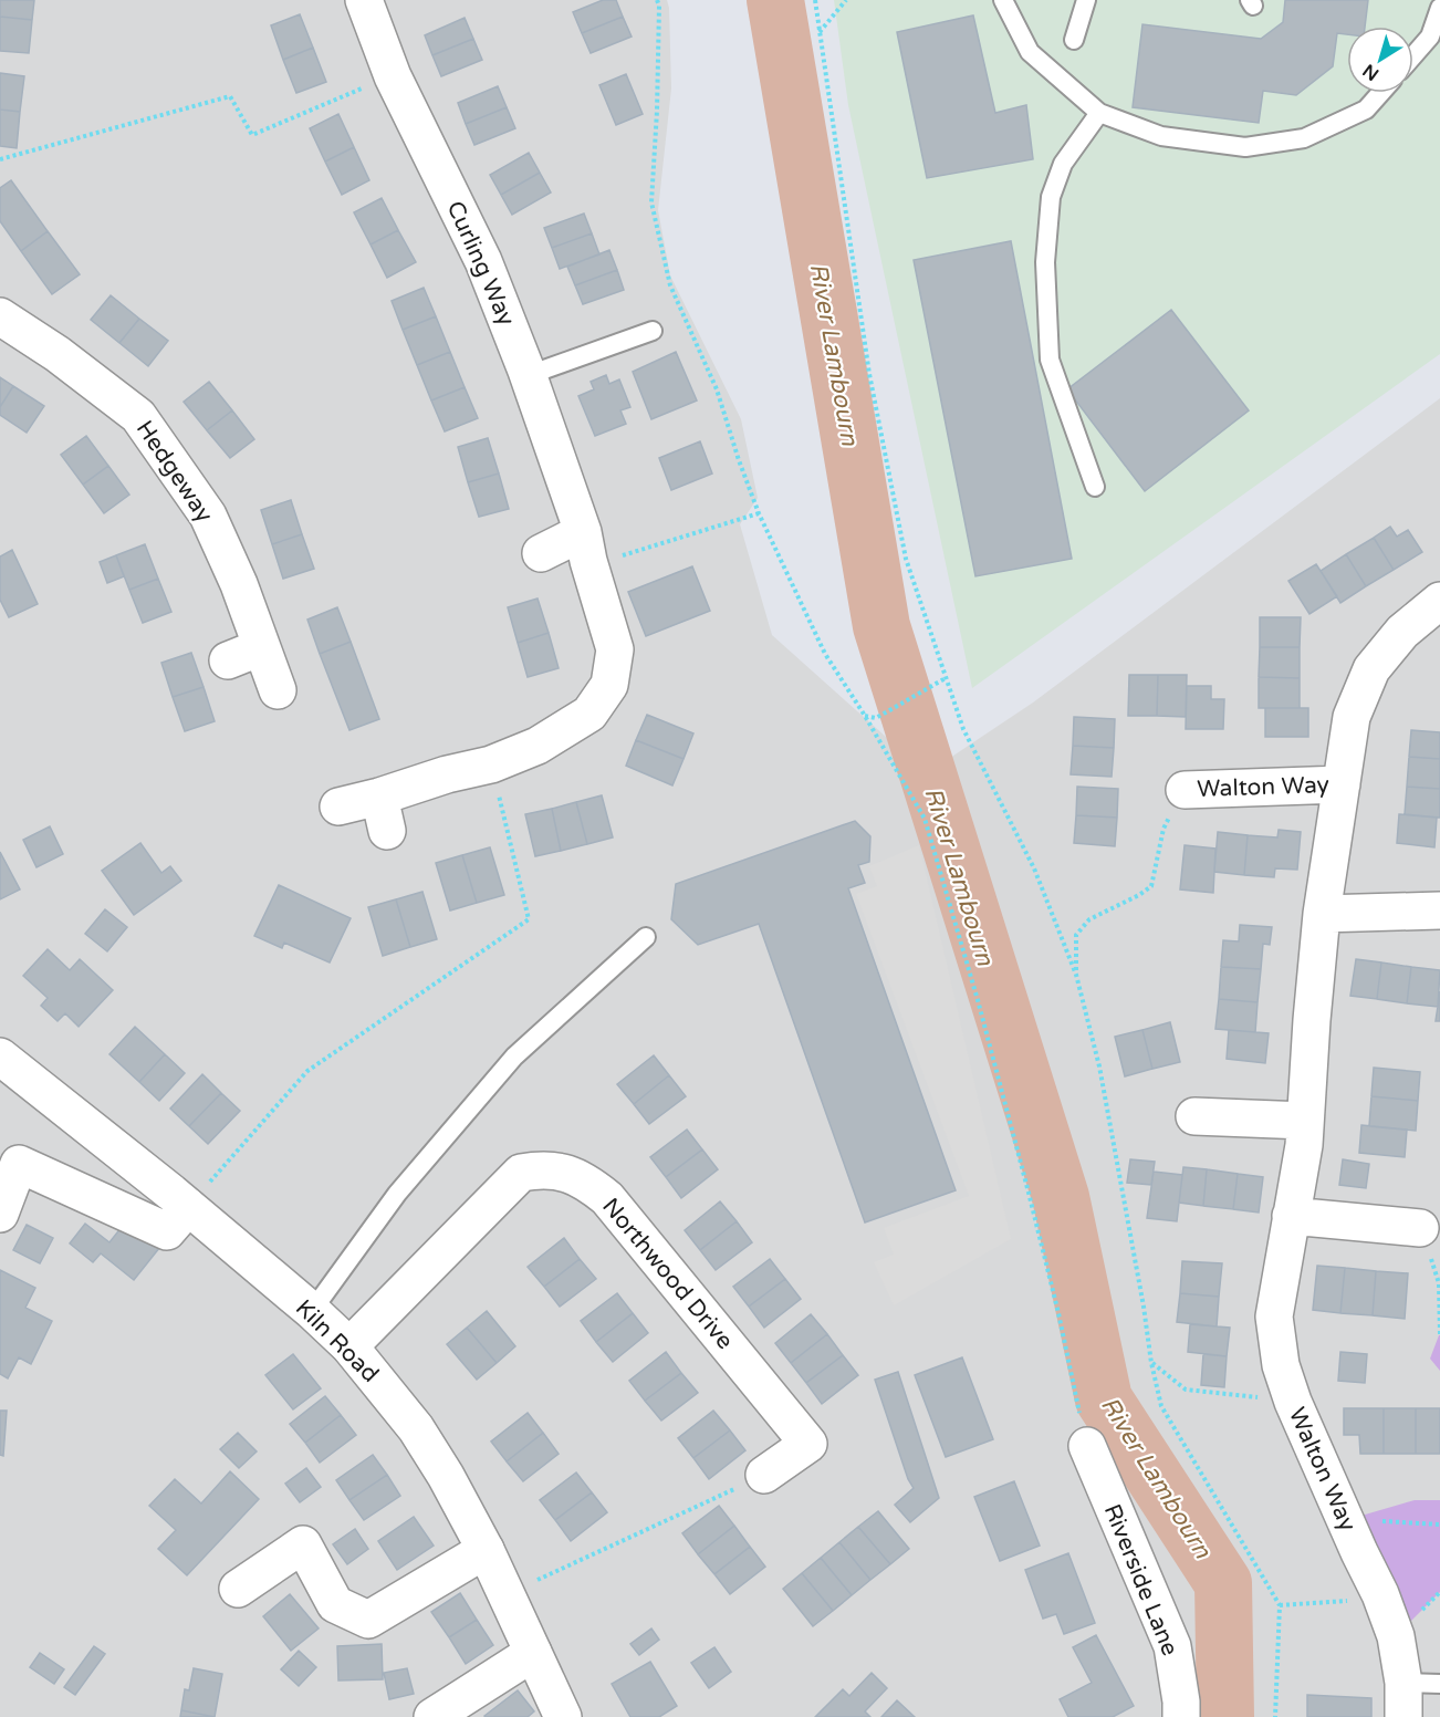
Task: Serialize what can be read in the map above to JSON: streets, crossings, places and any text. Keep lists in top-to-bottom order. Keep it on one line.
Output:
{"streets":{"street":["Curling Way","Hedgeway","Walton Way","Northwood Drive","Kiln Road","Riverside Lane"]},"crossings":[["Northwood Drive","Kiln Road"]],"water":["River Lambourn"],"north":"bottom left"}
